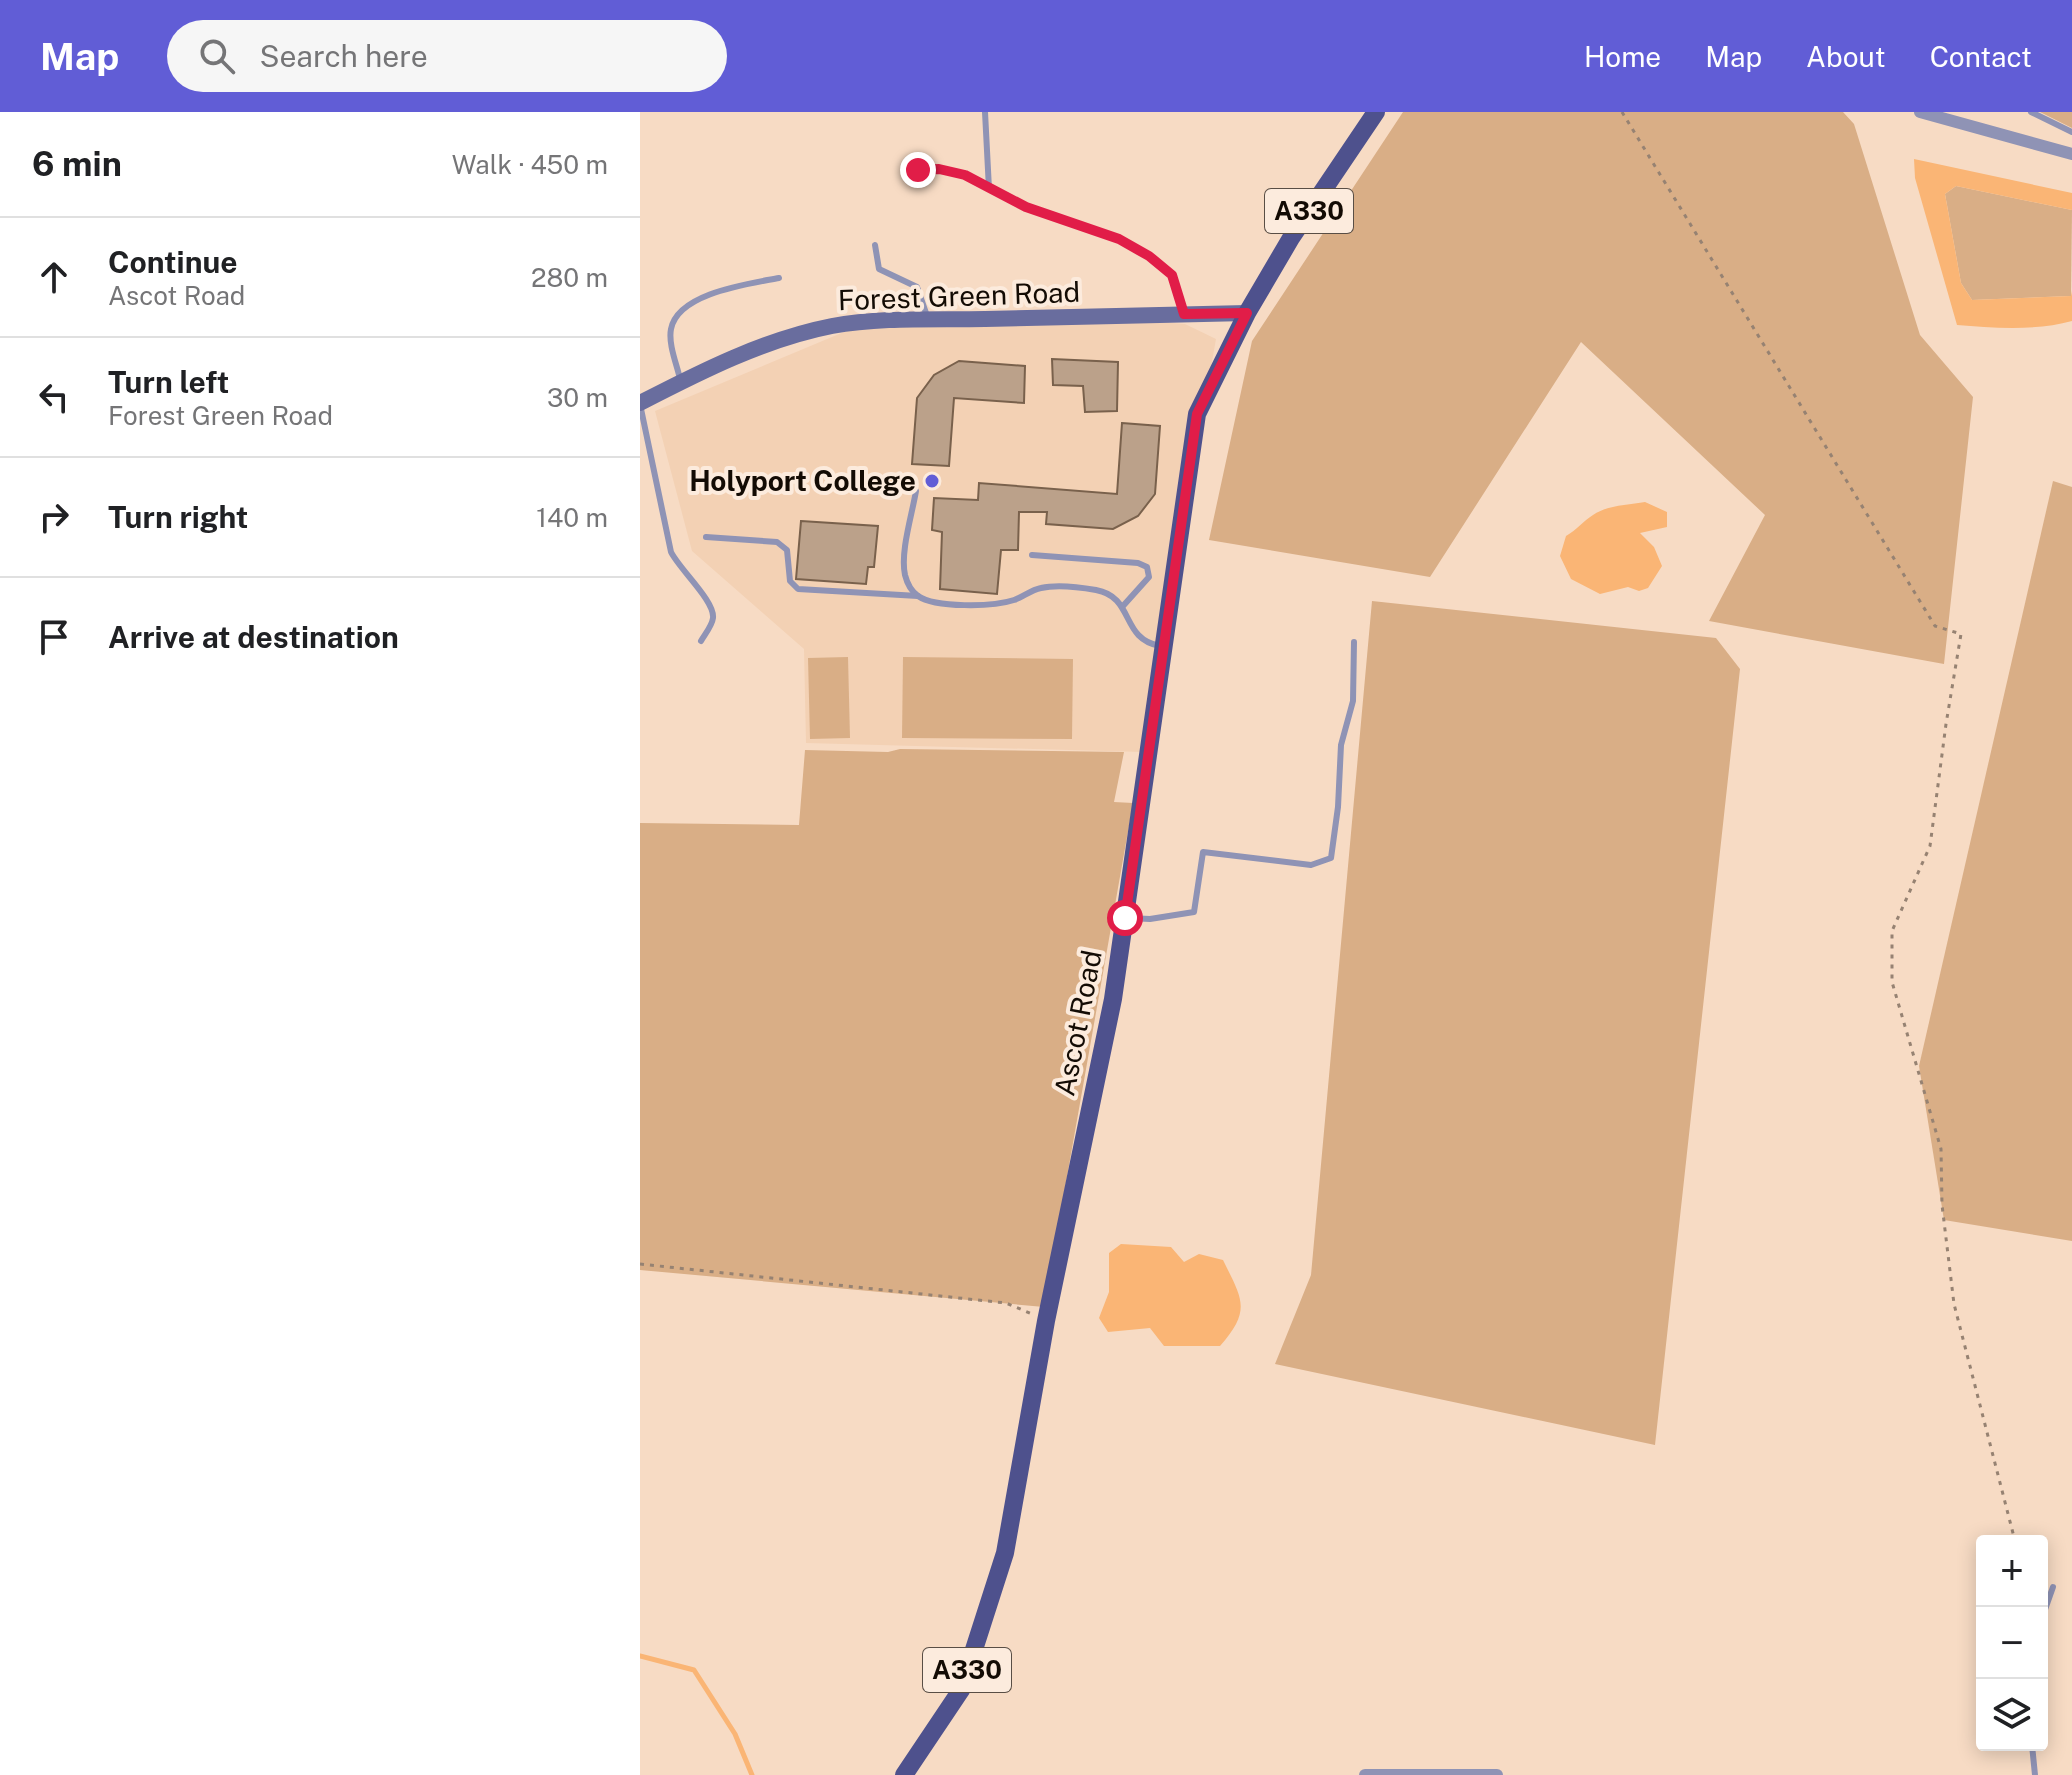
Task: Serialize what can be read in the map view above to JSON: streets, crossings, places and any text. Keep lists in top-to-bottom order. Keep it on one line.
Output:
{"streets":{"main road":["A330","Forest Green Road","Ascot Road"]},"crossings":[["Forest Green Road","Ascot Road"]],"places":["Holyport College"],"page":{"header":"Map","search":"Search here","nav":["Home","Map","About","Contact"],"heading":["6 min","Walk · 450 m"],"list":[["Continue","Ascot Road","280 m"],["Turn left","Forest Green Road","30 m"],["Turn right","140 m"],"Arrive at destination"],"map_buttons":["+","−"]}}
